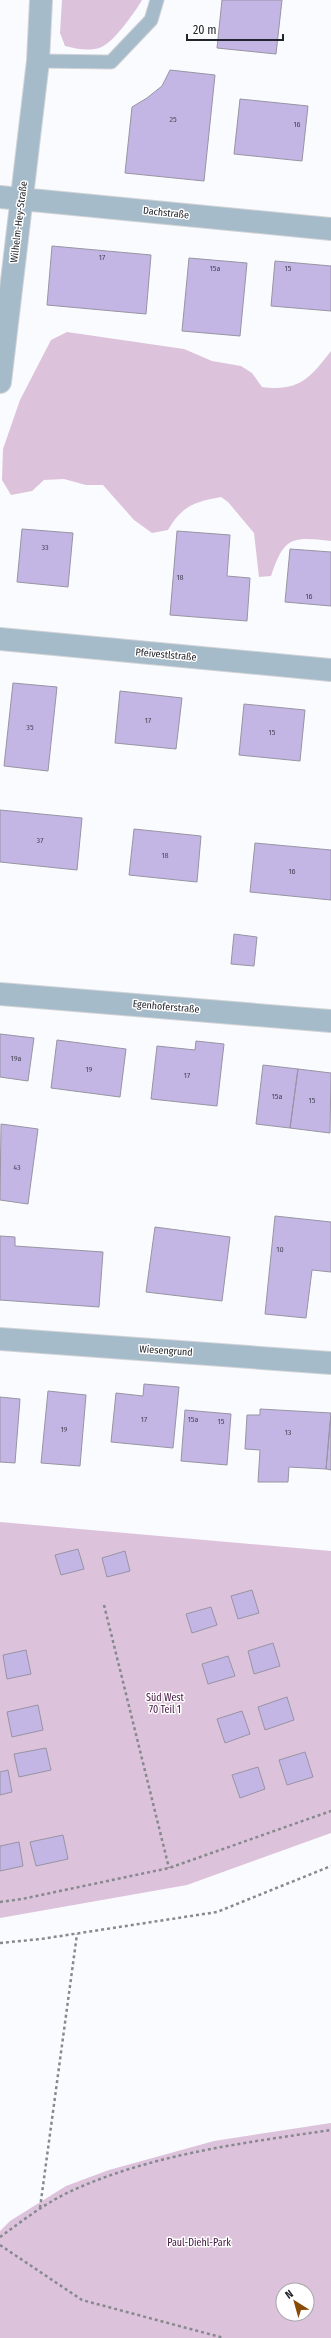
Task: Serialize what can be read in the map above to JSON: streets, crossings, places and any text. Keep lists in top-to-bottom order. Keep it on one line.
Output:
{"streets":{"street":["Dachstraße","Wilhelm-Hey-Straße","Pfeivestlstraße","Egenhoferstraße","Wiesengrund"]},"crossings":[["Dachstraße","Wilhelm-Hey-Straße"]],"parks":["Süd West 70 Teil 1","Paul-Diehl-Park"],"house_numbers":["25","16","17","15a","15","33","18","16","17","35","15","37","18","16","19a","19","17","15a","15","43","10","17","15a","15","19","13"],"scale_bar":"20 m","north":"top left"}
